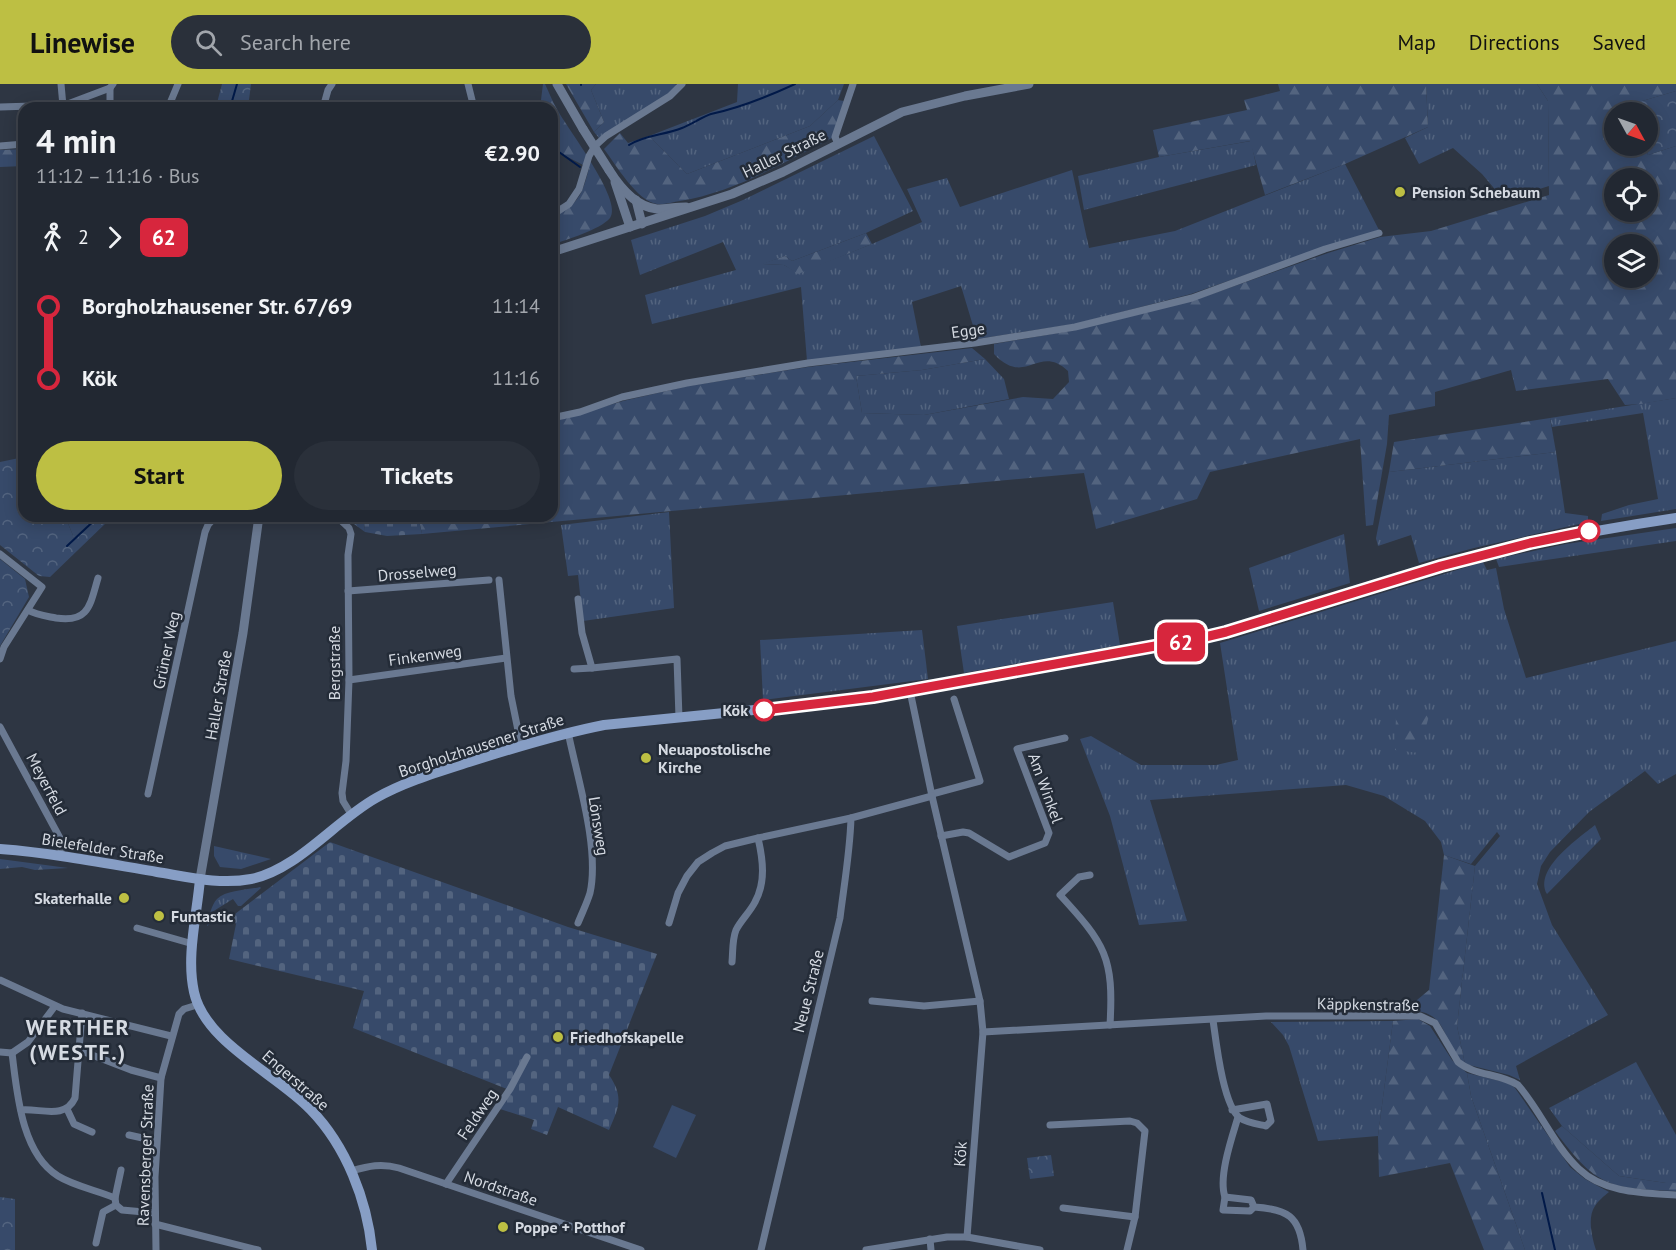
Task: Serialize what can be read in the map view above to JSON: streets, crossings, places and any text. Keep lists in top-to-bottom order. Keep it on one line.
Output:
{"streets":{"main road":["Borgholzhausener Straße","Bielefelder Straße","Engerstraße"],"street":["Haller Straße","Egge","Drosselweg","Grüner Weg","Finkenweg","Bergstraße","Meyerfeld","Am Winkel","Lönsweg","Neue Straße","Käppkenstraße","Feldweg","Kök","Ravensberger Straße","Nordstraße"]},"crossings":[["Haller Straße","Borgholzhausener Straße"],["Haller Straße","Bielefelder Straße"],["Haller Straße","Engerstraße"],["Drosselweg","Bergstraße"],["Finkenweg","Bergstraße"],["Bergstraße","Borgholzhausener Straße"],["Borgholzhausener Straße","Lönsweg"],["Borgholzhausener Straße","Bielefelder Straße"],["Borgholzhausener Straße","Engerstraße"],["Borgholzhausener Straße","Kök"],["Meyerfeld","Bielefelder Straße"],["Am Winkel","Kök"],["Bielefelder Straße","Engerstraße"],["Käppkenstraße","Kök"],["Engerstraße","Ravensberger Straße"],["Engerstraße","Nordstraße"],["Feldweg","Nordstraße"]],"districts":["WERTHER (WESTF.)"],"places":["Pension Schebaum","Kök","Neuapostolische Kirche","Skaterhalle","Funtastic","Friedhofskapelle","Poppe + Potthof"],"lines":["bus line 62"],"north":"bottom right","page":{"header":"Linewise","search":"Search here","nav":["Map","Directions","Saved"],"on_map":"62","heading":["4 min","11:12 – 11:16 · Bus","€2.90"],"legs":["2","62"],"list":[{"name":"Borgholzhausener Str. 67/69","value":"11:14"},{"name":"Kök","value":"11:16"}],"buttons":["Start","Tickets"]}}
